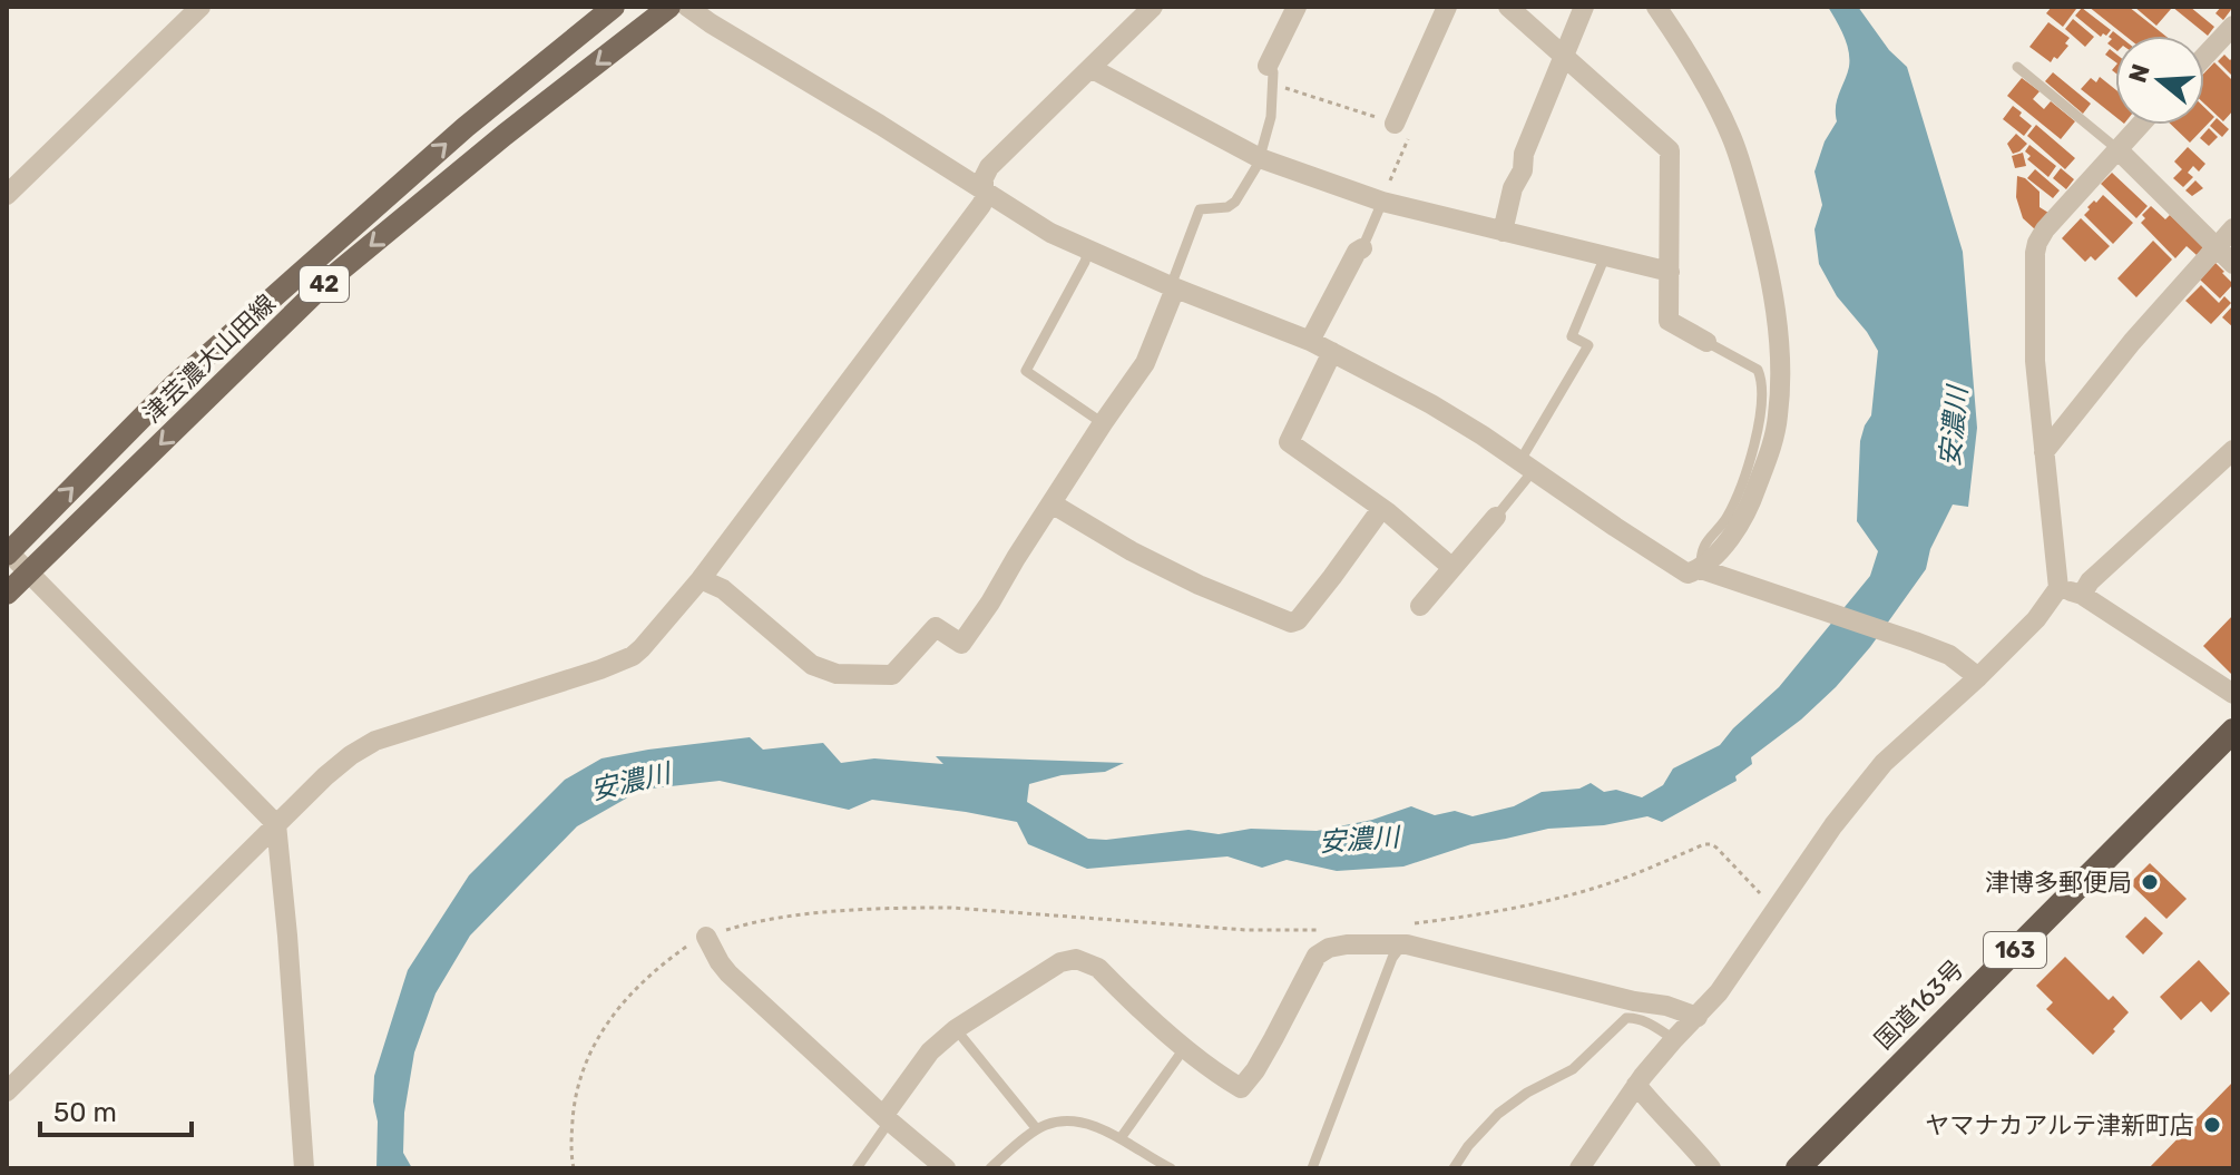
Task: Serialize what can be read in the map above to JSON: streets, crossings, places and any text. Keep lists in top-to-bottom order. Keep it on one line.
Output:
{"streets":{"highway":["163","国道163号"],"main road":["42","津芸濃大山田線"]},"water":["安濃川"],"places":["津博多郵便局","ヤマナカアルテ津新町店"],"scale_bar":"50 m","north":"left"}
